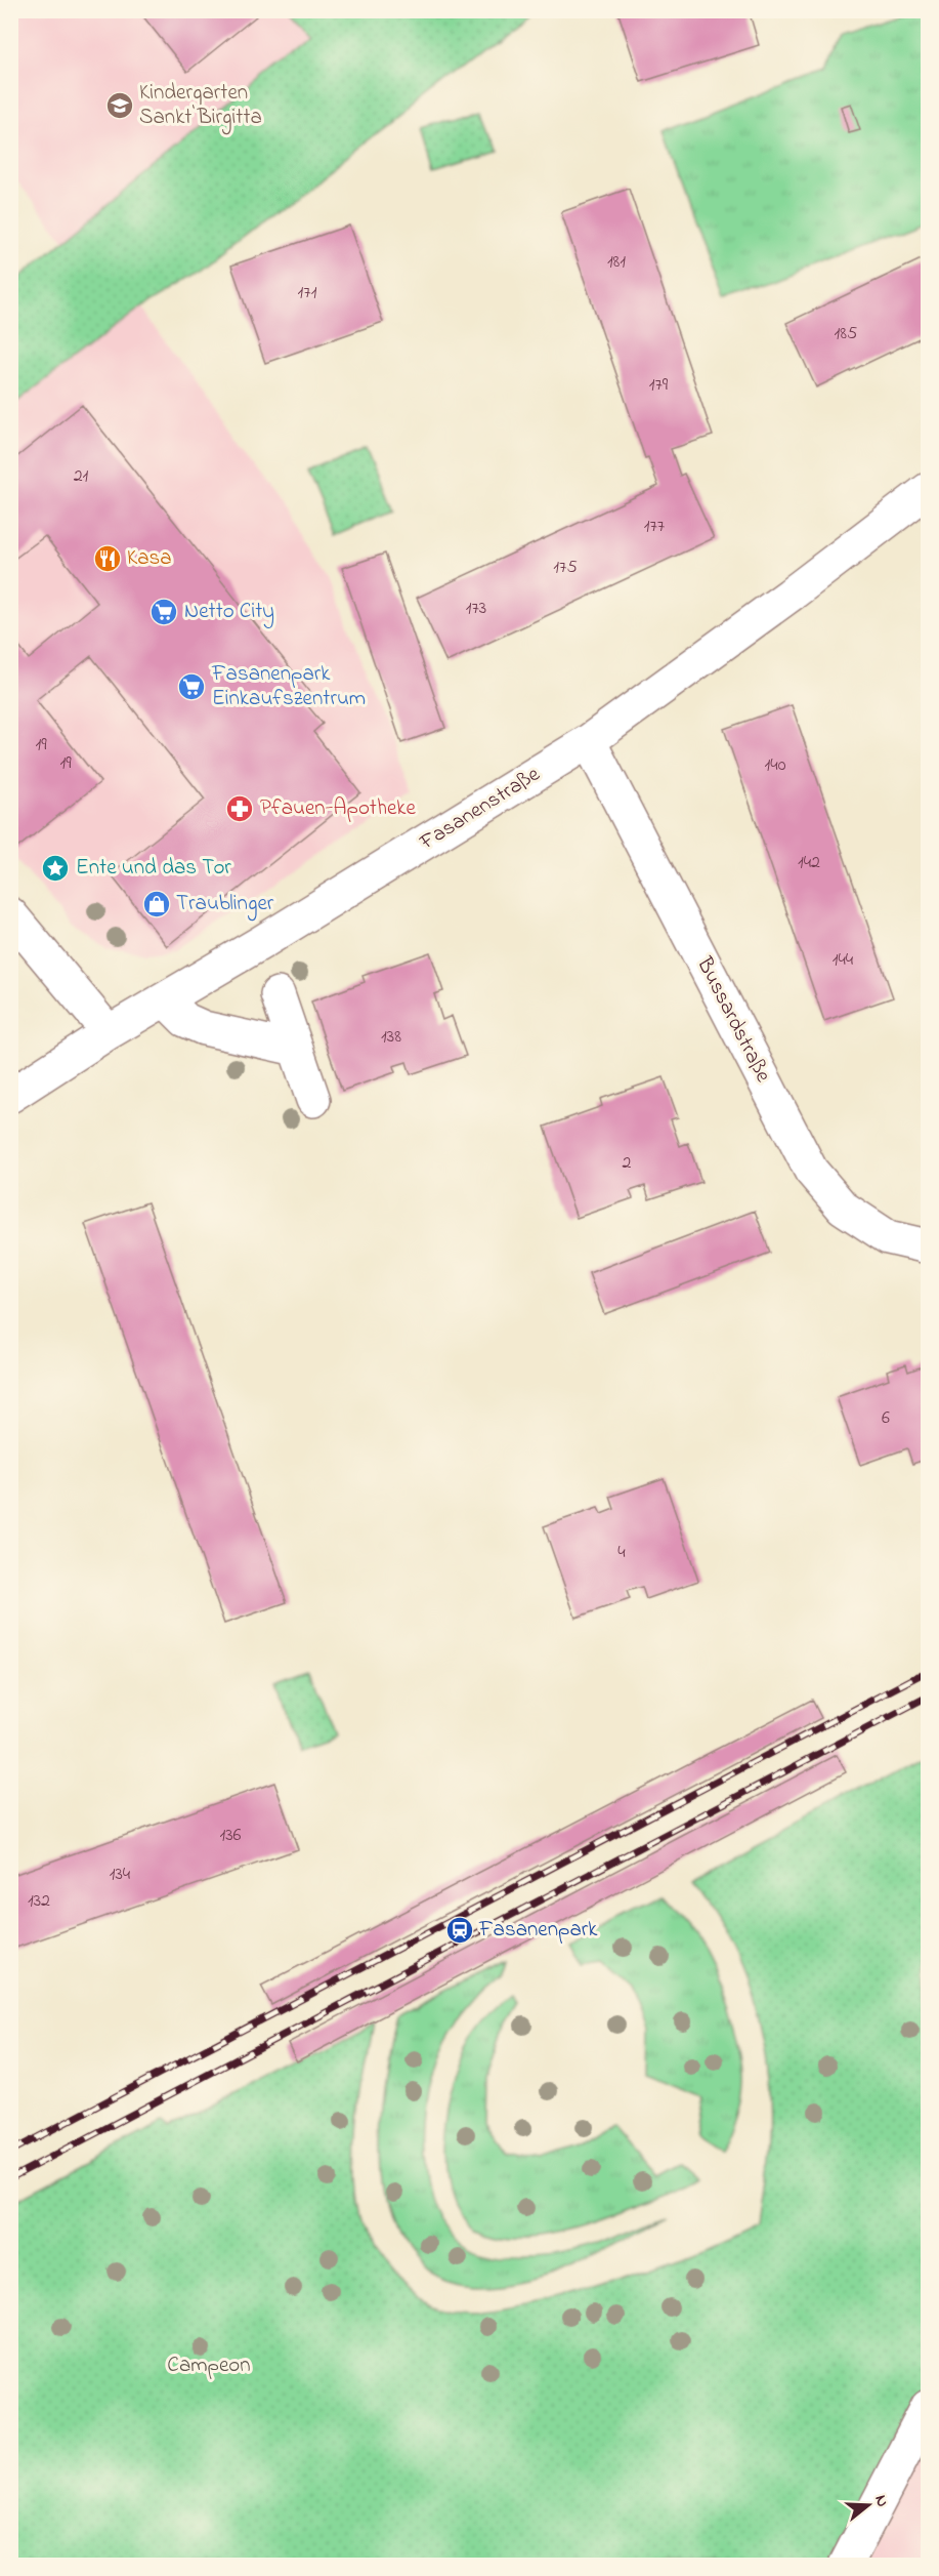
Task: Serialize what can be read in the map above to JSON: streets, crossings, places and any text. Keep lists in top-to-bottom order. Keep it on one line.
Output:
{"streets":{"street":["Fasanenstraße","Bussardstraße"]},"crossings":[["Fasanenstraße","Bussardstraße"]],"parks":["Campeon"],"places":{"school or university":["Kindergarten Sankt Birgitta"],"restaurant":["Kasa"],"supermarket":["Netto City","Fasanenpark Einkaufszentrum"],"pharmacy":["Pfauen-Apotheke"],"place":["Ente und das Tor"],"shop":["Traublinger"],"station":["Fasanenpark"]},"house_numbers":["181","171","185","179","21","177","175","173","19","19","140","142","144","138","2","6","4","136","134","132"],"north":"right"}
